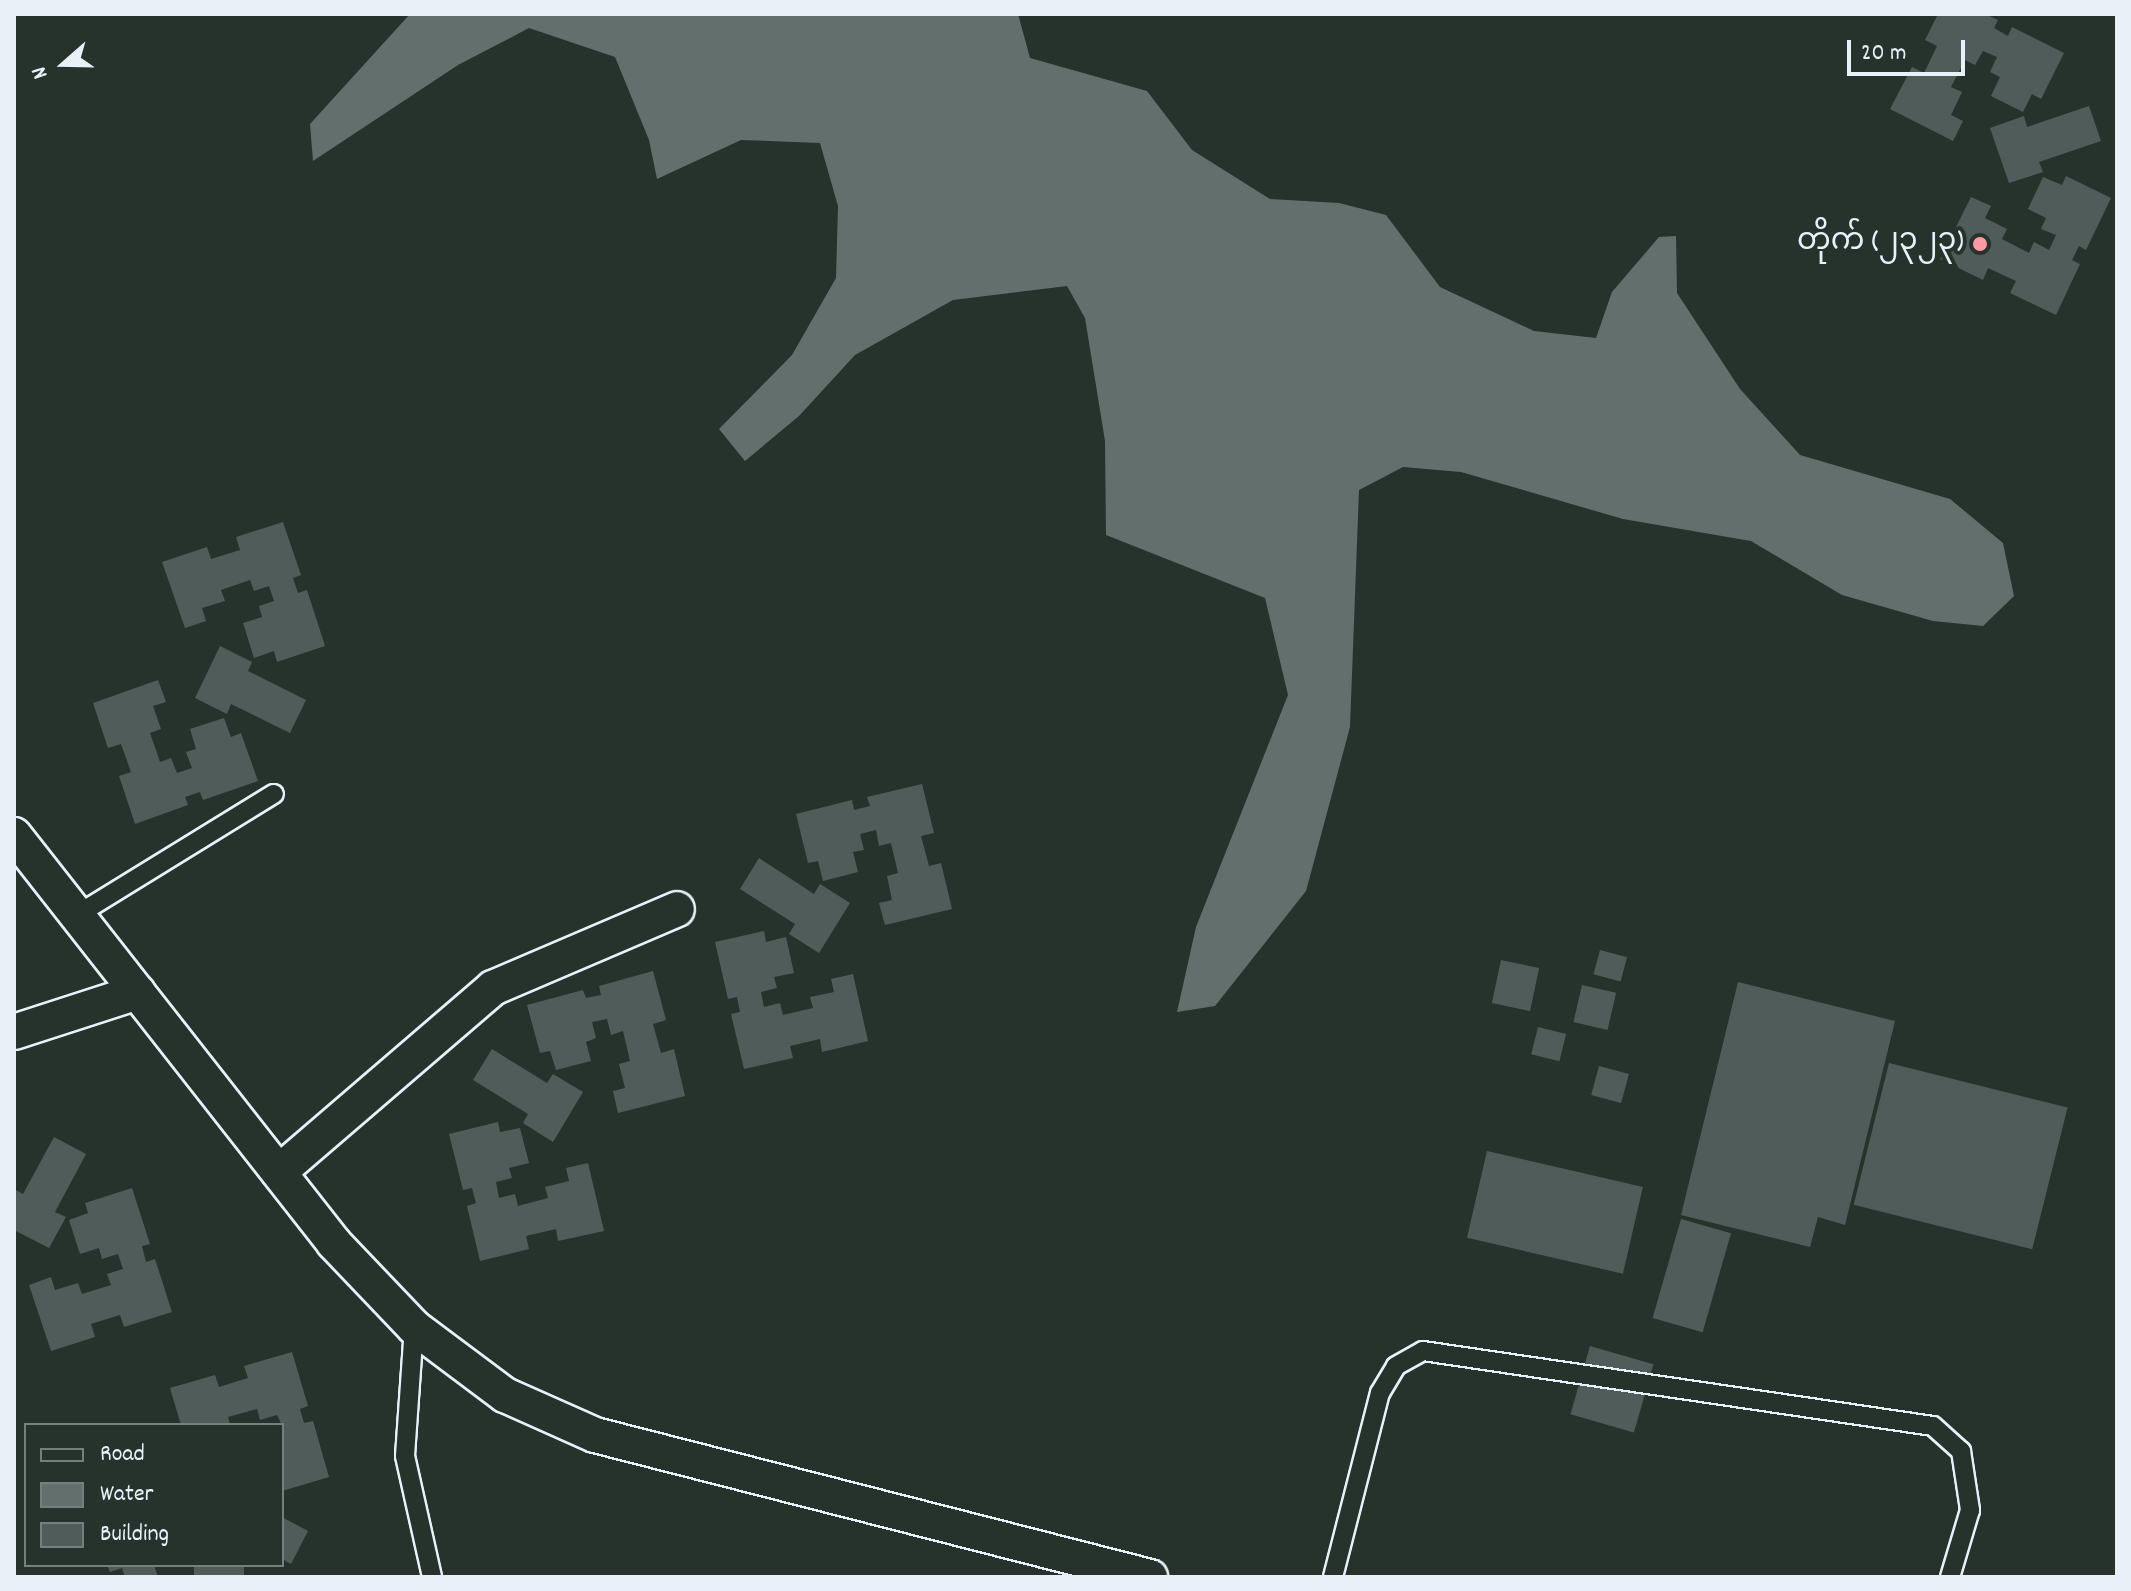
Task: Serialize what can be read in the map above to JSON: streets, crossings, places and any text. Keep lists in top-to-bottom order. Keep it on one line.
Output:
{"places":["တိုက် (၂၃၂၃)"],"legend":["Road","Water","Building"],"scale_bar":"20 m","north":"left"}
